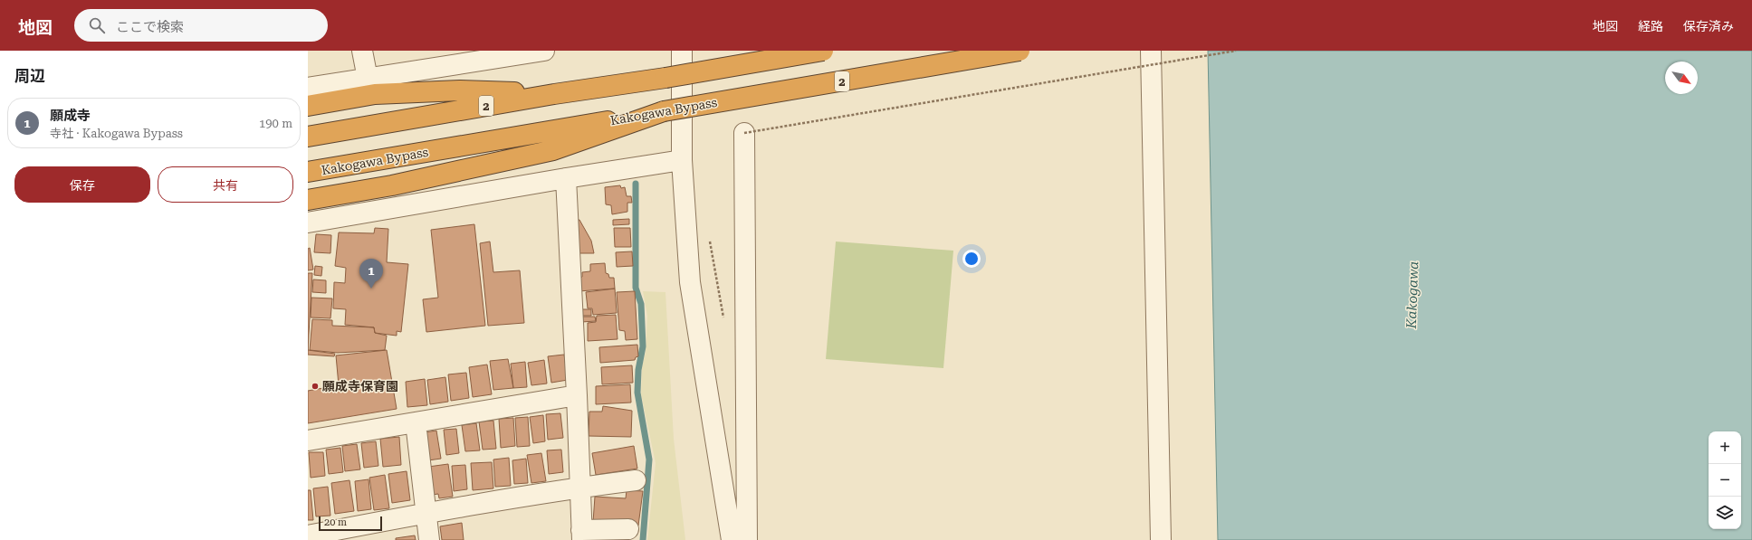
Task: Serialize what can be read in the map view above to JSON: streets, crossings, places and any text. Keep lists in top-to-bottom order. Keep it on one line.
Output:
{"streets":{"highway":["2","Kakogawa Bypass"]},"water":["Kakogawa"],"places":["願成寺保育園"],"scale_bar":"20 m","north":"bottom right","page":{"header":"地図","search":"ここで検索","nav":["地図","経路","保存済み"],"heading":"周辺","list":[{"mark":"1","name":"願成寺","note":"寺社 · Kakogawa Bypass","value":"190 m"}],"buttons":["保存","共有"],"pins":"1","map_buttons":["+","−"],"scale":"20 m"}}
